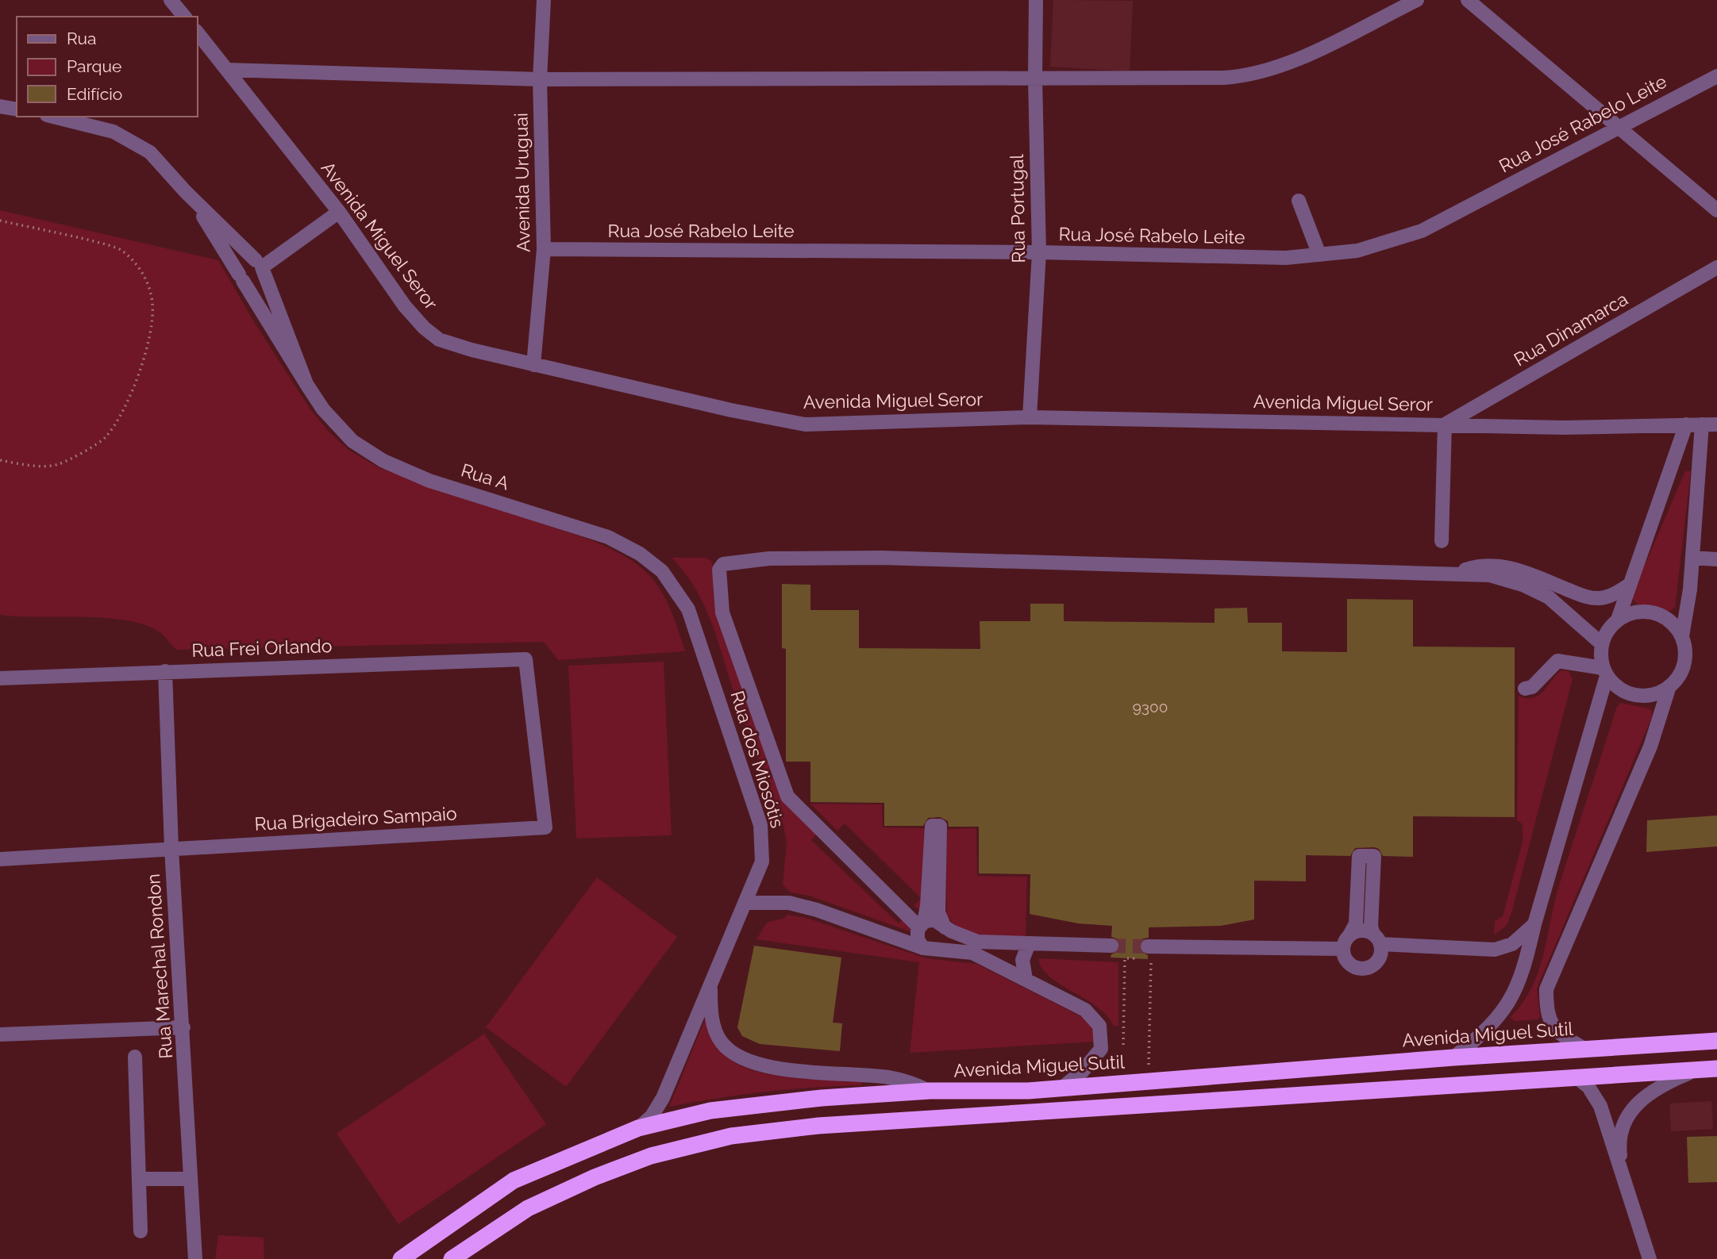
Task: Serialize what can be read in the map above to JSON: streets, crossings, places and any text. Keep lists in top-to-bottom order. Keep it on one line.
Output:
{"streets":{"highway":["Avenida Miguel Sutil"],"street":["Rua José Rabelo Leite","Avenida Uruguai","Rua Portugal","Avenida Miguel Seror","Rua Dinamarca","Rua A","Rua Frei Orlando","Rua dos Miosótis","Rua Brigadeiro Sampaio","Rua Marechal Rondon"]},"crossings":[["Rua José Rabelo Leite","Avenida Uruguai"],["Rua José Rabelo Leite","Rua Portugal"],["Avenida Uruguai","Avenida Miguel Seror"],["Rua Portugal","Avenida Miguel Seror"],["Avenida Miguel Seror","Rua Dinamarca"],["Rua A","Rua dos Miosótis"],["Rua Frei Orlando","Rua Brigadeiro Sampaio"],["Rua Frei Orlando","Rua Marechal Rondon"],["Rua dos Miosótis","Avenida Miguel Sutil"],["Rua Brigadeiro Sampaio","Rua Marechal Rondon"]],"house_numbers":["9300"],"legend":["Rua","Parque","Edifício"]}
